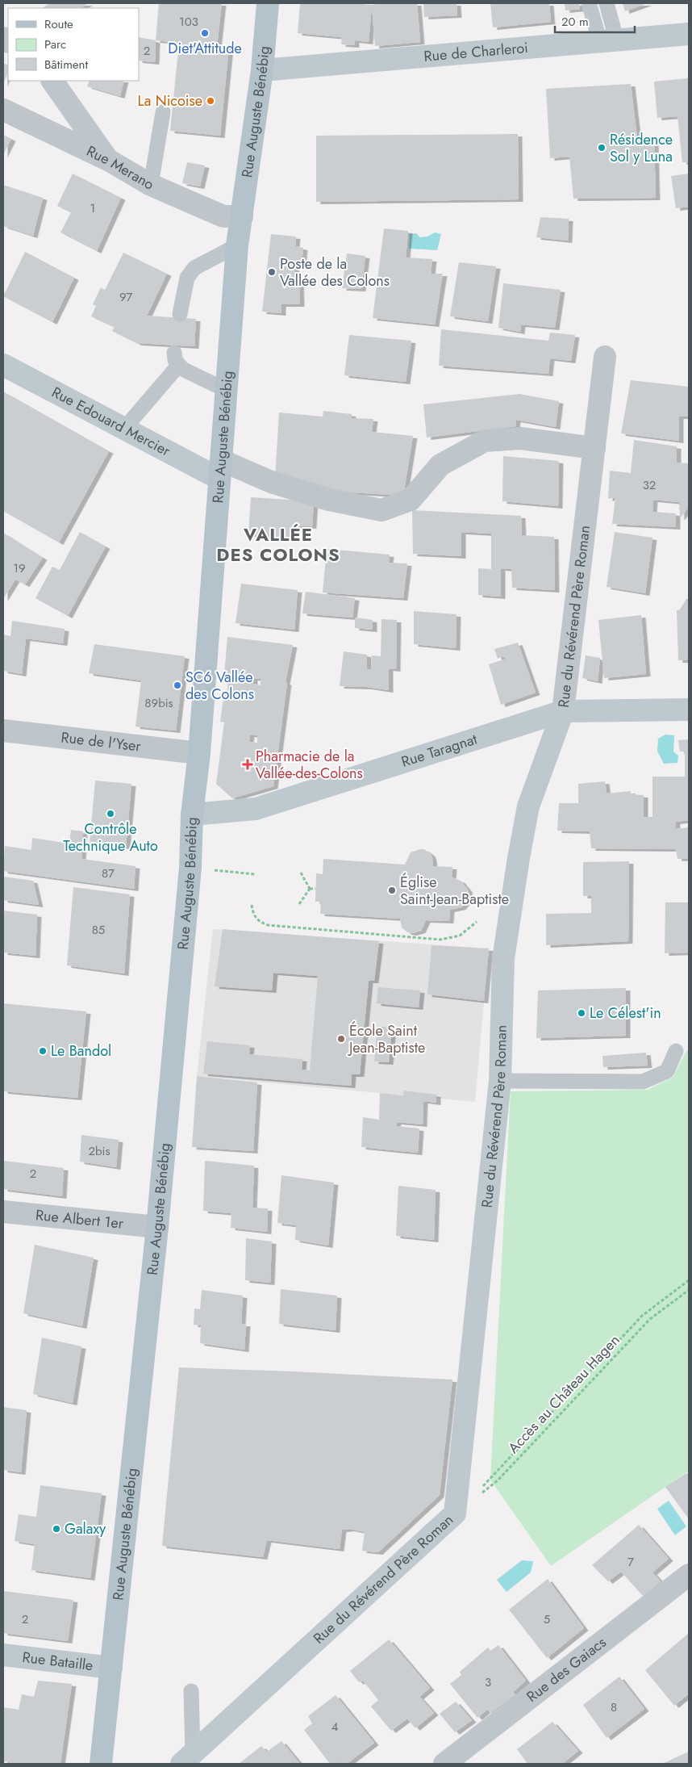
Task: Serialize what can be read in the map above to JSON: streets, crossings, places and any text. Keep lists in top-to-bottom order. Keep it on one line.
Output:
{"streets":{"main road":["Rue Auguste Bénébig"],"street":["Rue de Charleroi","Rue Merano","Rue Edouard Mercier","Rue du Révérend Père Roman","Rue de l'Yser","Rue Taragnat","Rue Albert 1er","Rue Bataille","Rue des Gaiacs"],"path":["Accès au Château Hagen"]},"crossings":[["Rue de Charleroi","Rue Auguste Bénébig"],["Rue Auguste Bénébig","Rue Merano"],["Rue Auguste Bénébig","Rue Edouard Mercier"],["Rue Auguste Bénébig","Rue de l'Yser"],["Rue Auguste Bénébig","Rue Taragnat"],["Rue Auguste Bénébig","Rue Albert 1er"],["Rue Auguste Bénébig","Rue Bataille"],["Rue du Révérend Père Roman","Rue Taragnat"],["Rue du Révérend Père Roman","Accès au Château Hagen"]],"districts":["VALLÉE DES COLONS"],"places":{"other":["Diet'Attitude","La Nicoise","Résidence Sol y Luna","Poste de la Vallée des Colons","SC6 Vallée des Colons","Contrôle Technique Auto","Église Saint-Jean-Baptiste","Le Célest'in","École Saint Jean-Baptiste","Le Bandol","Galaxy"],"health":["Pharmacie de la Vallée-des-Colons"]},"house_numbers":["103","2","1","97","32","19","89bis","87","85","2bis","2","7","2","5","3","8","4"],"legend":["Route","Parc","Bâtiment"],"scale_bar":"20 m"}
